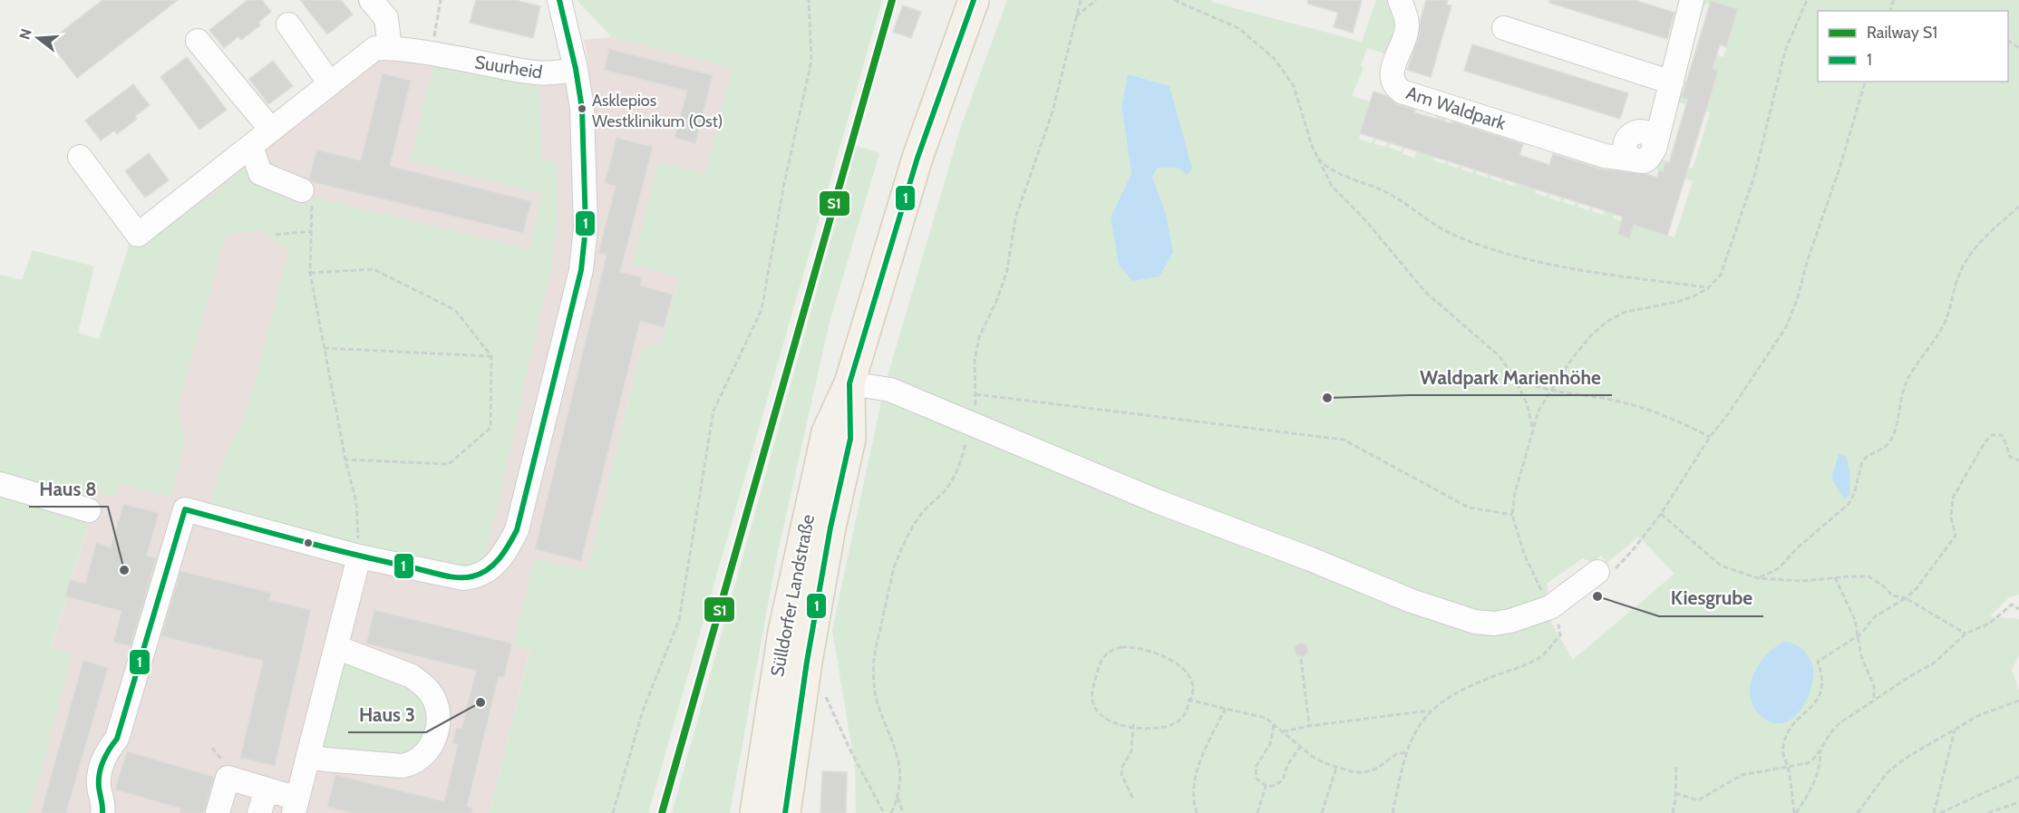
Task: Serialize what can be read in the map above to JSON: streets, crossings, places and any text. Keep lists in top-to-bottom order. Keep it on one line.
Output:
{"streets":{"main road":["Sülldorfer Landstraße"],"street":["Suurheid","Am Waldpark"]},"places":["Asklepios Westklinikum (Ost)","Waldpark Marienhöhe","Haus 8","Kiesgrube","Haus 3"],"lines":["rail line S1","transit line 1"],"legend":["Railway S1","1"],"north":"left"}
